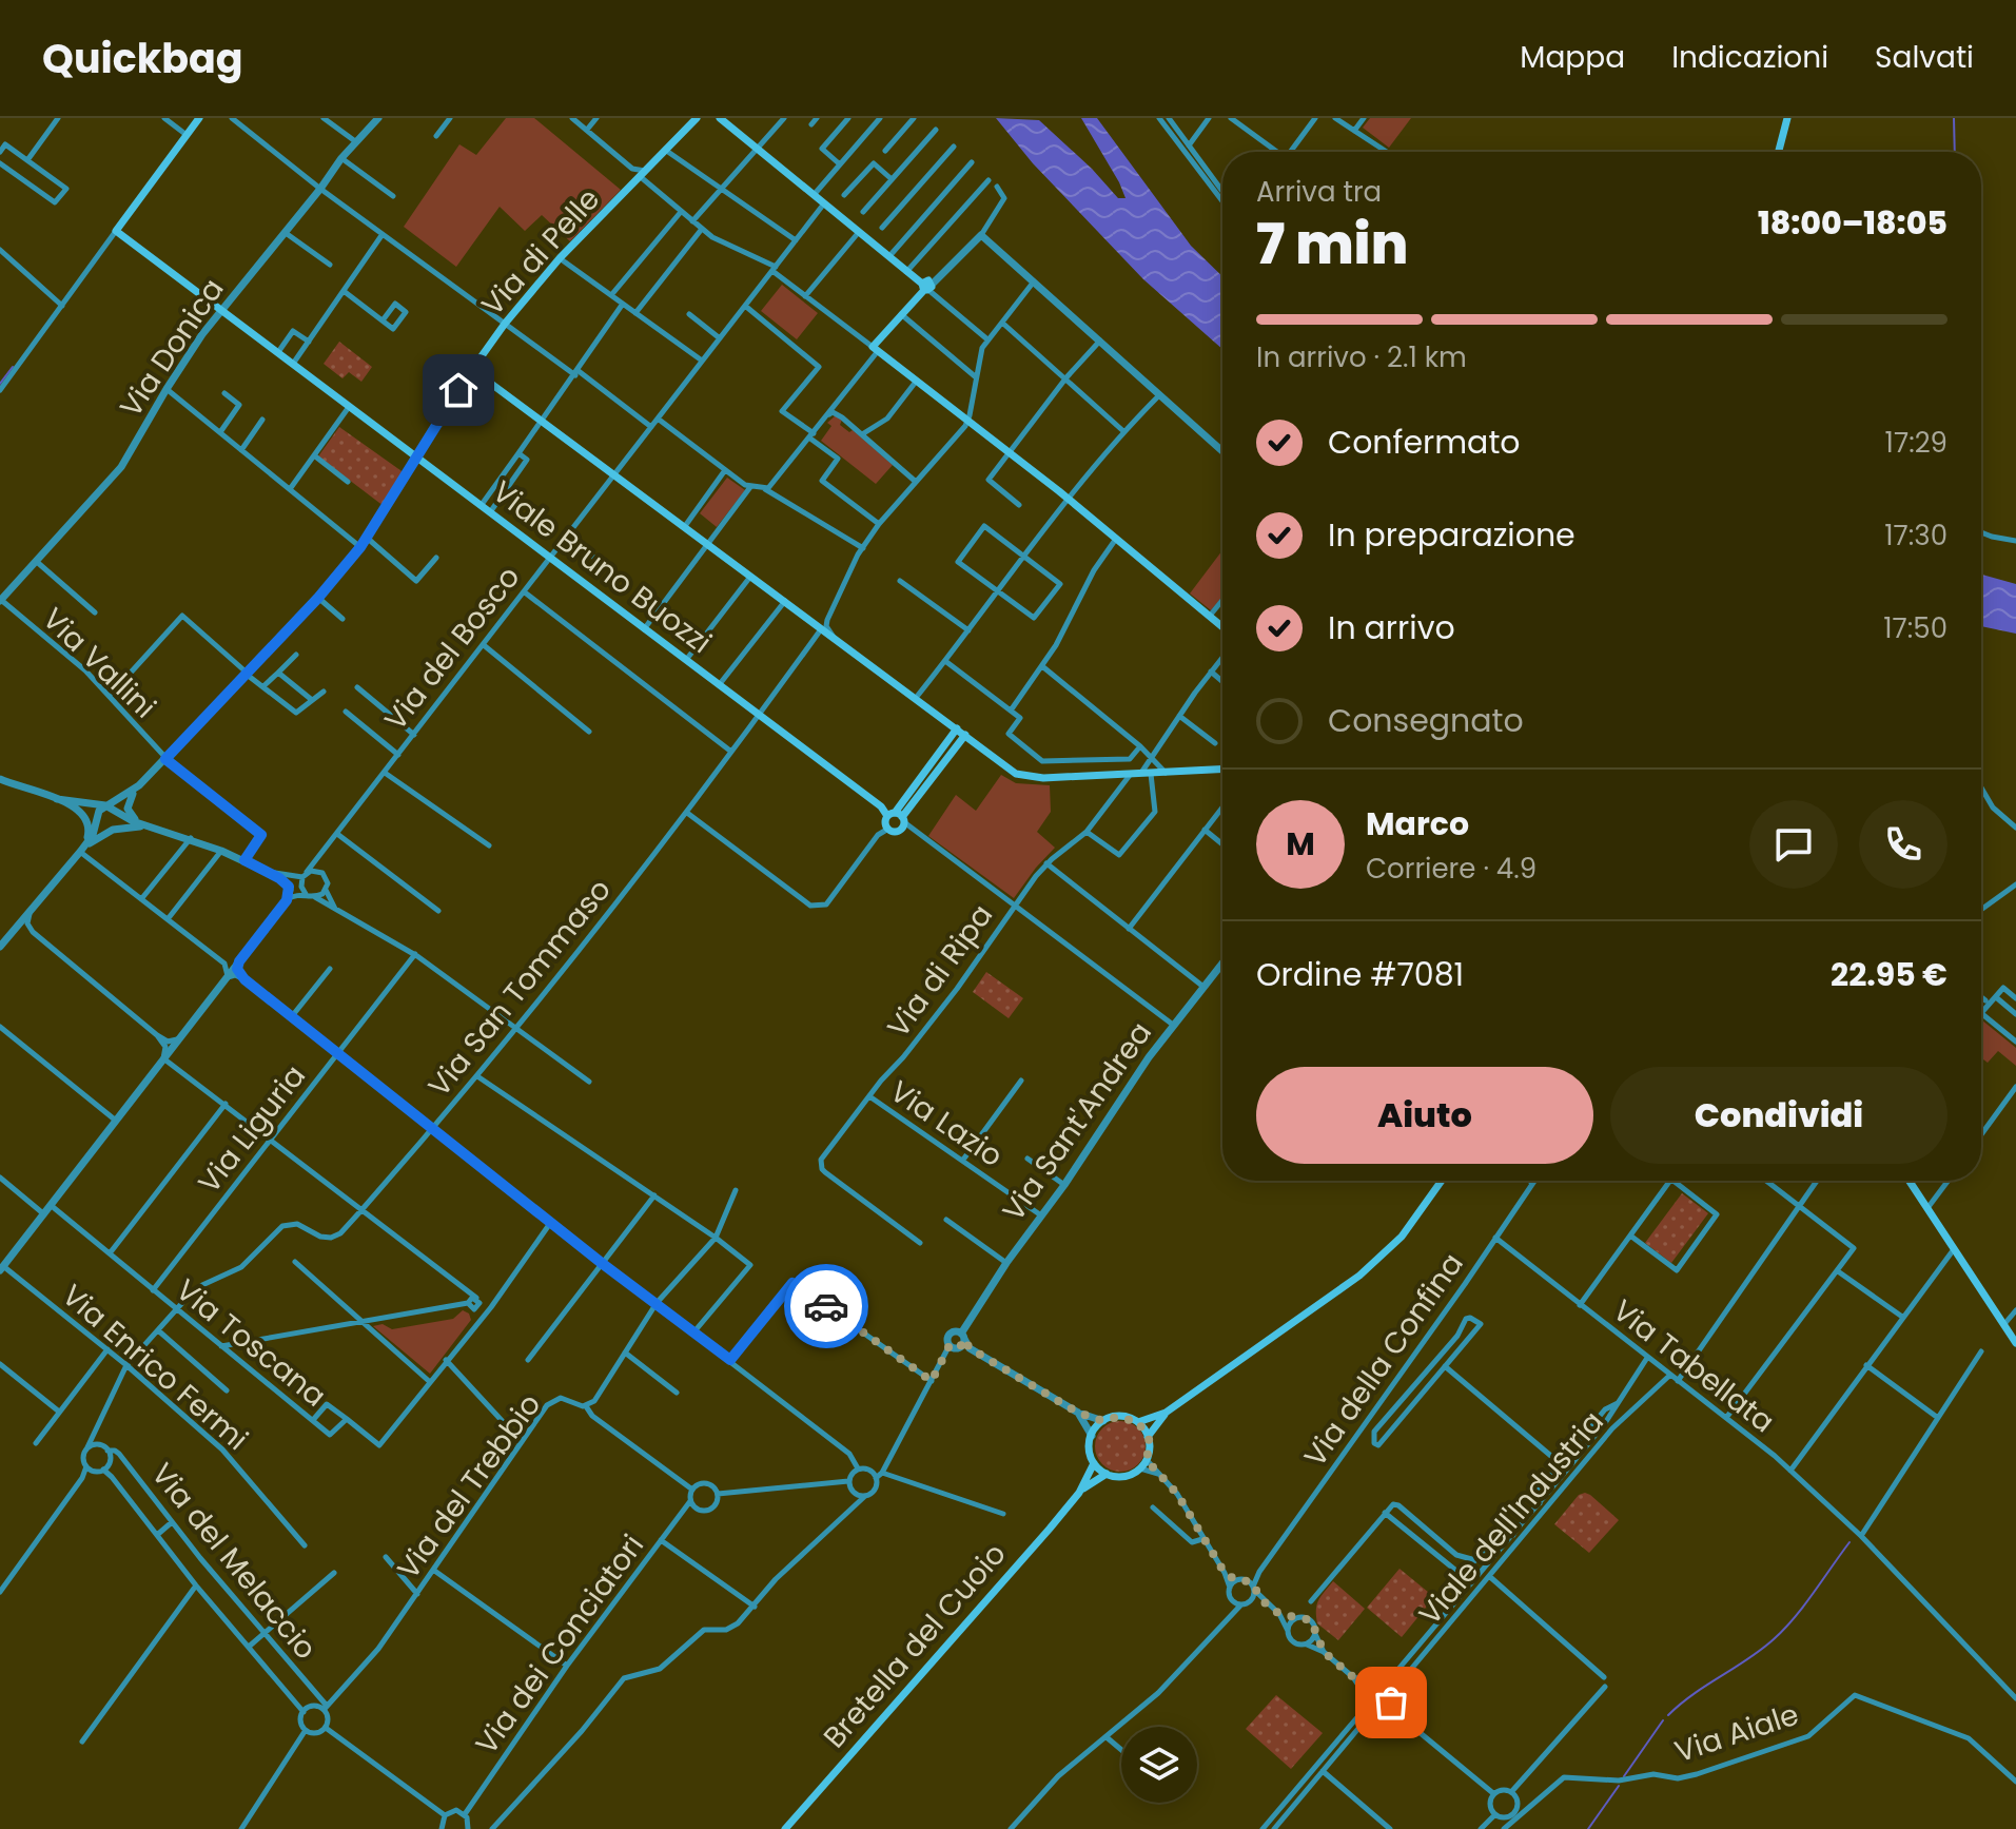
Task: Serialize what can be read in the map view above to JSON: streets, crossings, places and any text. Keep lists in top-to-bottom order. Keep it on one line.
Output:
{"streets":{"main road":["Via di Pelle","Viale Bruno Buozzi","Bretella del Cuoio"],"street":["Via Donica","Via del Bosco","Via Vallini","Via di Ripa","Via San Tommaso","Via Sant'Andrea","Via Lazio","Via Liguria","Via Toscana","Via della Confina","Via Tabellata","Via Enrico Fermi","Via del Trebbio","Viale dell'Industria","Via del Melaccio","Via dei Conciatori","Via Aiale"]},"crossings":[["Via di Pelle","Viale Bruno Buozzi"],["Via di Pelle","Via Vallini"],["Via Donica","Viale Bruno Buozzi"],["Via Donica","Via Vallini"],["Viale Bruno Buozzi","Via del Bosco"],["Viale Bruno Buozzi","Via San Tommaso"],["Via di Ripa","Via Lazio"],["Via San Tommaso","Via Toscana"],["Via San Tommaso","Via Enrico Fermi"],["Via San Tommaso","Via del Melaccio"],["Via Sant'Andrea","Via Lazio"],["Via Liguria","Via Toscana"],["Via della Confina","Via Tabellata"],["Via Tabellata","Viale dell'Industria"],["Via del Trebbio","Via del Melaccio"]],"page":{"header":"Quickbag","nav":["Mappa","Indicazioni","Salvati"],"heading":["7 min","Arriva tra","18:00–18:05"],"panel":["Marco","Corriere · 4.9","Ordine #7081","22.95 €"],"bar":"In arrivo · 2.1 km","list":[["Confermato","17:29"],["In preparazione","17:30"],["In arrivo","17:50"],"Consegnato"],"round":"M","buttons":["Aiuto","Condividi"]}}
